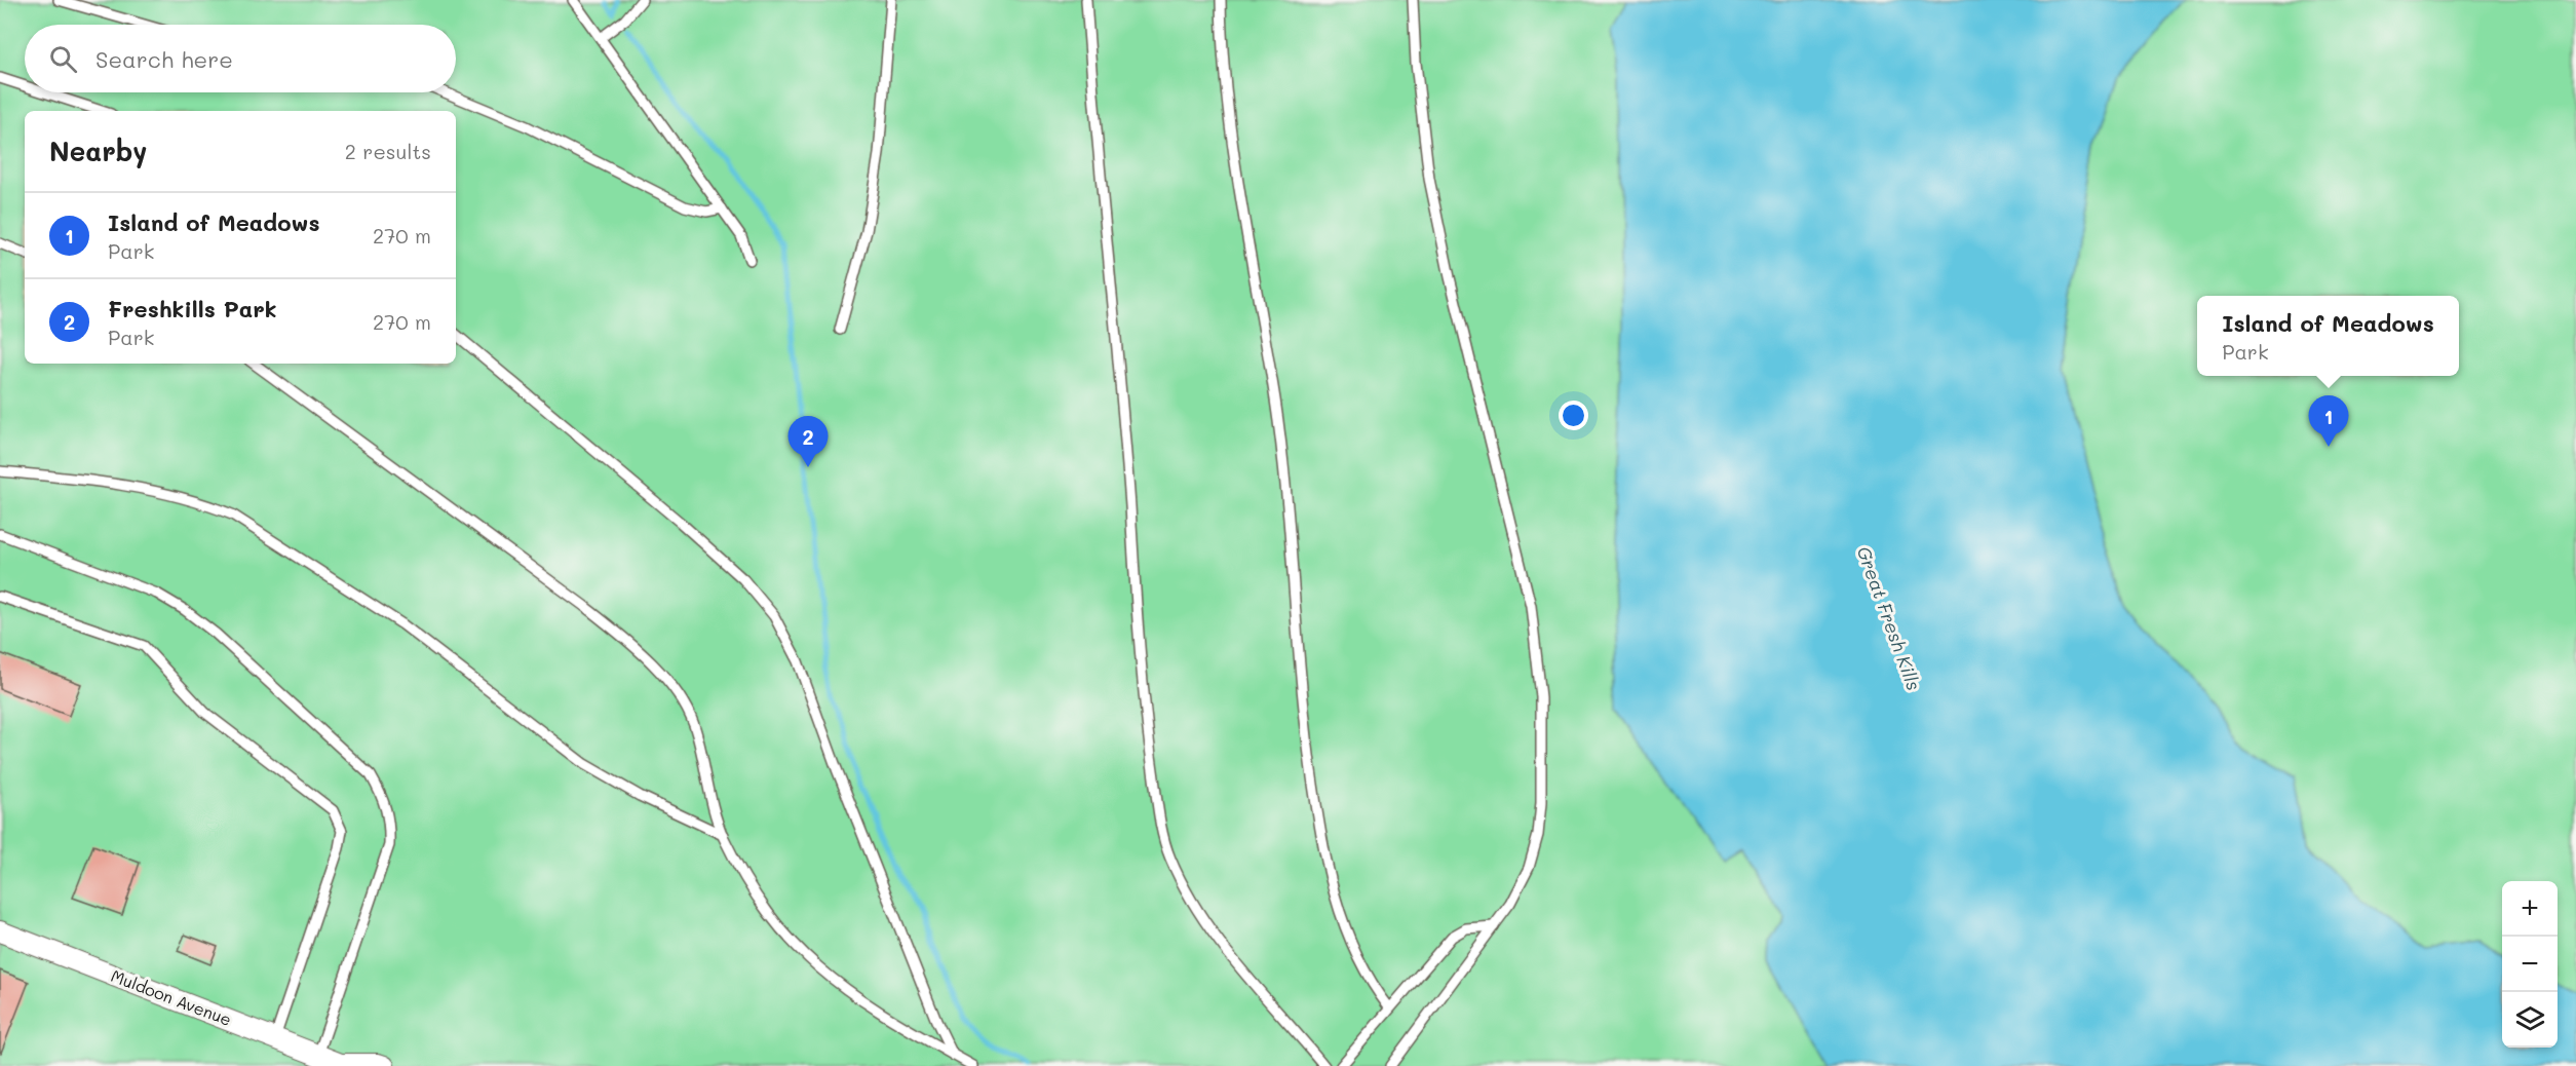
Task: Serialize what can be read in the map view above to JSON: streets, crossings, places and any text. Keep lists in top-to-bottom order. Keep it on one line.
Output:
{"streets":{"street":["Muldoon Avenue"]},"water":["Great Fresh Kills"],"page":{"search":"Search here","heading":["Nearby","2 results"],"list":[{"mark":"1","name":"Island of Meadows","note":"Park","value":"270 m"},{"mark":"2","name":"Freshkills Park","note":"Park","value":"270 m"}],"popup":["Island of Meadows","Park"],"pins":["1","2"],"map_buttons":["+","−"]}}
